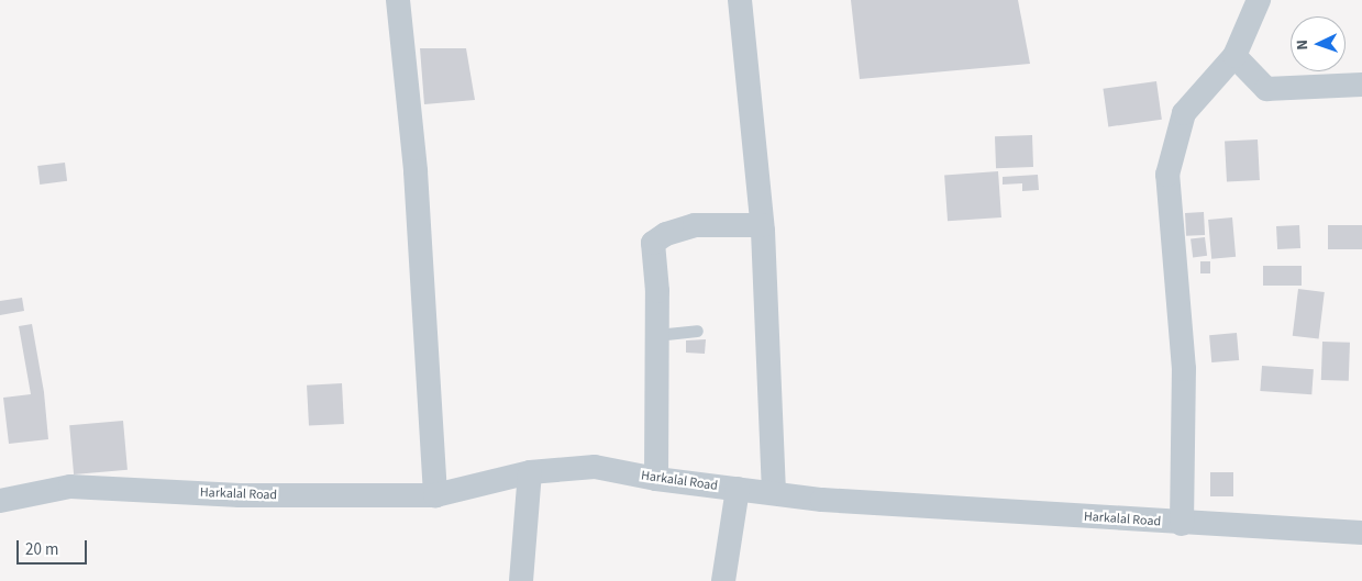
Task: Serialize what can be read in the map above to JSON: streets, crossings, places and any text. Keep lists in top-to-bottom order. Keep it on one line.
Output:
{"streets":{"street":["Harkalal Road"]},"scale_bar":"20 m","north":"left"}
